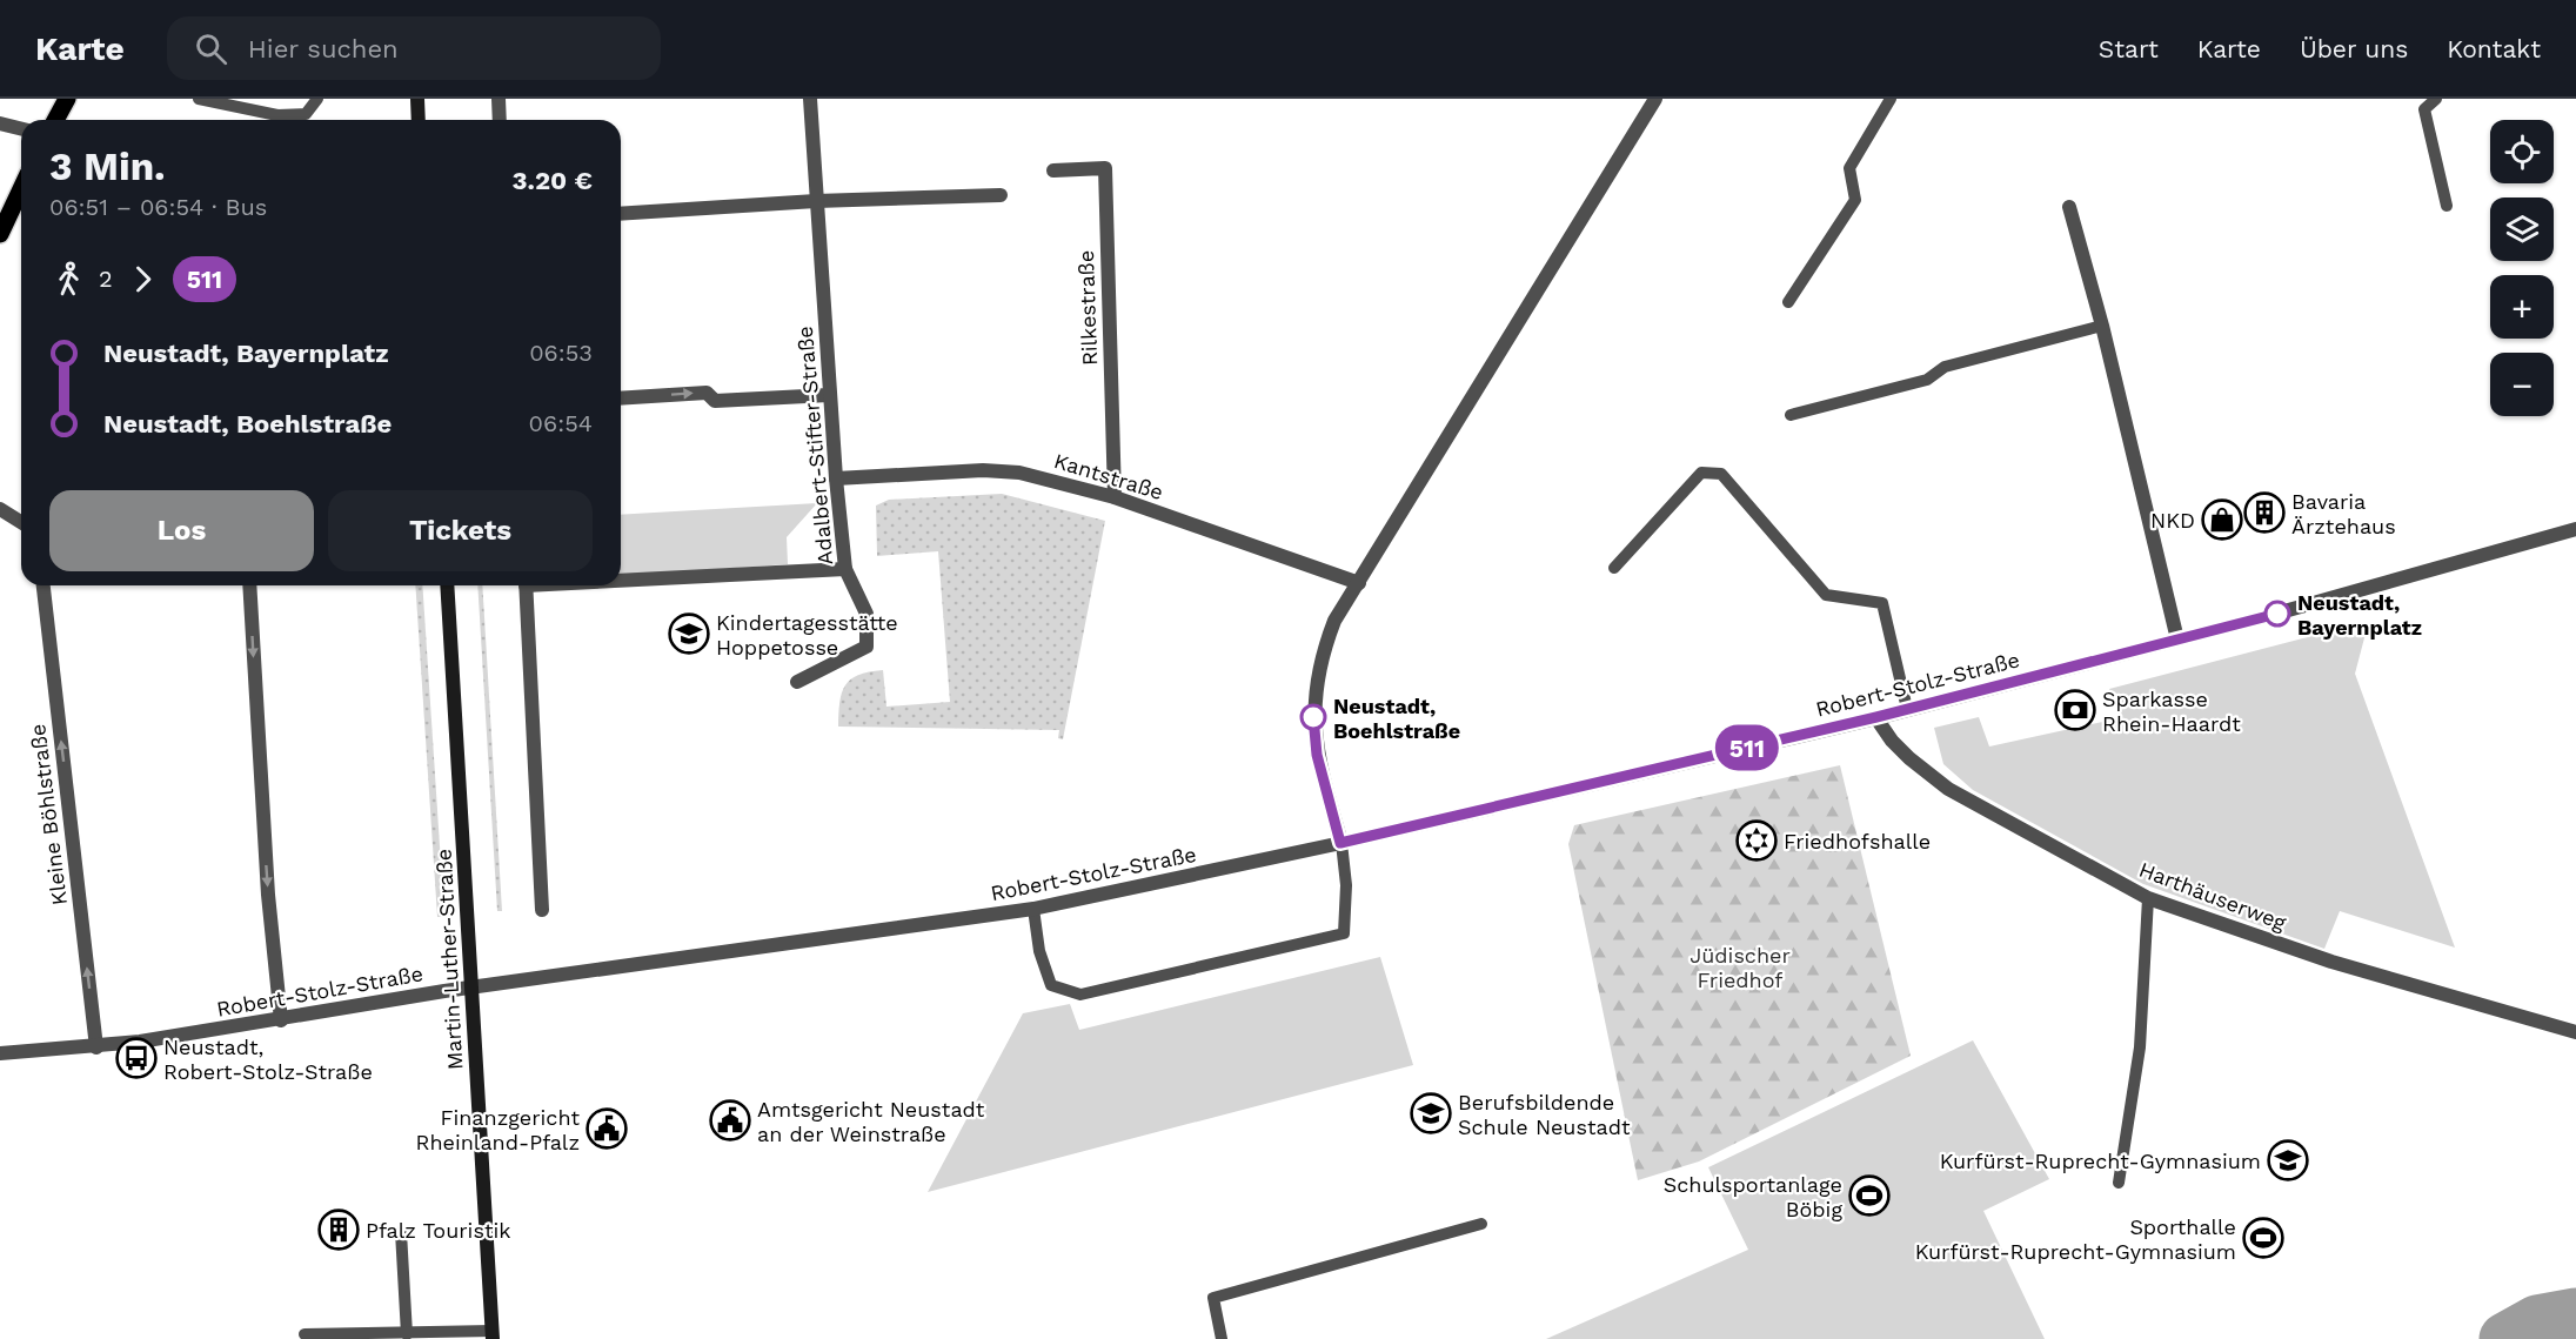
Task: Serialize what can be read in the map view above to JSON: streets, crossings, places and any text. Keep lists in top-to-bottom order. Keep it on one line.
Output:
{"streets":{"street":["Rilkestraße","Adalbert-Stifter-Straße","Kantstraße","Robert-Stolz-Straße","Kleine Böhlstraße","Harthäuserweg","Martin-Luther-Straße"]},"crossings":[["Rilkestraße","Kantstraße"],["Adalbert-Stifter-Straße","Kantstraße"],["Robert-Stolz-Straße","Kleine Böhlstraße"],["Robert-Stolz-Straße","Harthäuserweg"],["Robert-Stolz-Straße","Martin-Luther-Straße"]],"one_way":["Kleine Böhlstraße"],"parks":["Jüdischer Friedhof"],"places":{"building":["Bavaria Ärztehaus","Pfalz Touristik"],"shop":["NKD"],"other":["Neustadt, Bayernplatz","Neustadt, Boehlstraße"],"school or university":["Kindertagesstätte Hoppetosse","Berufsbildende Schule Neustadt","Kurfürst-Ruprecht-Gymnasium"],"bank":["Sparkasse Rhein-Haardt"],"synagogue":["Friedhofshalle"],"bus stop":["Neustadt, Robert-Stolz-Straße"],"public building":["Amtsgericht Neustadt an der Weinstraße","Finanzgericht Rheinland-Pfalz"],"sports":["Schulsportanlage Böbig","Sporthalle Kurfürst-Ruprecht-Gymnasium"]},"lines":["bus line 511"],"page":{"header":"Karte","search":"Hier suchen","nav":["Start","Karte","Über uns","Kontakt"],"on_map":"511","map_buttons":["+","−"],"heading":["3 Min.","06:51 – 06:54 · Bus","3.20 €"],"legs":["2","511"],"list":[{"name":"Neustadt, Bayernplatz","value":"06:53"},{"name":"Neustadt, Boehlstraße","value":"06:54"}],"buttons":["Los","Tickets"]}}
